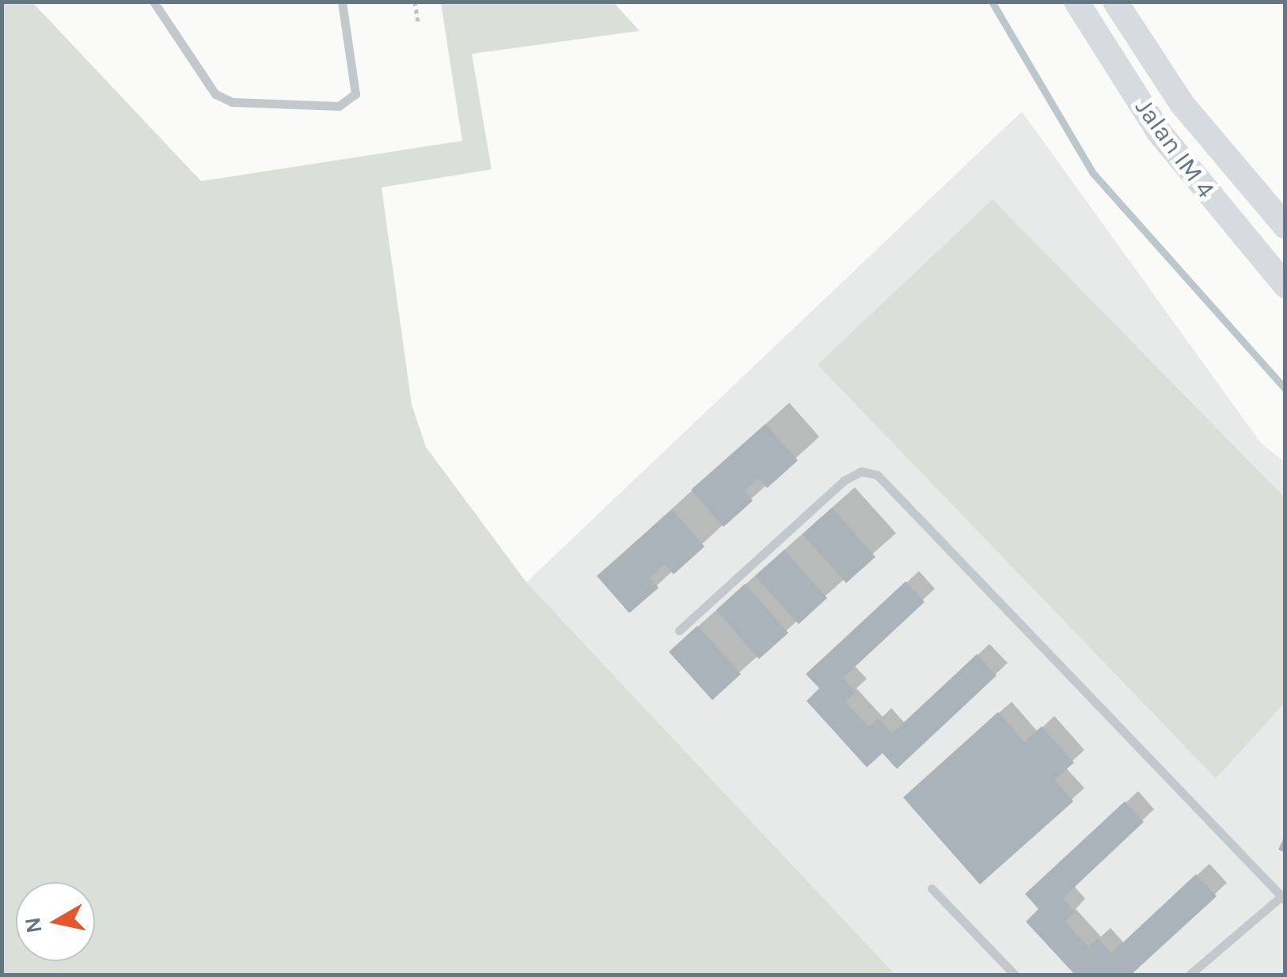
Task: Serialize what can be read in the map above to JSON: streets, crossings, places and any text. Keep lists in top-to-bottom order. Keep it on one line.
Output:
{"streets":{"street":["Jalan IM 4"]},"north":"left"}
